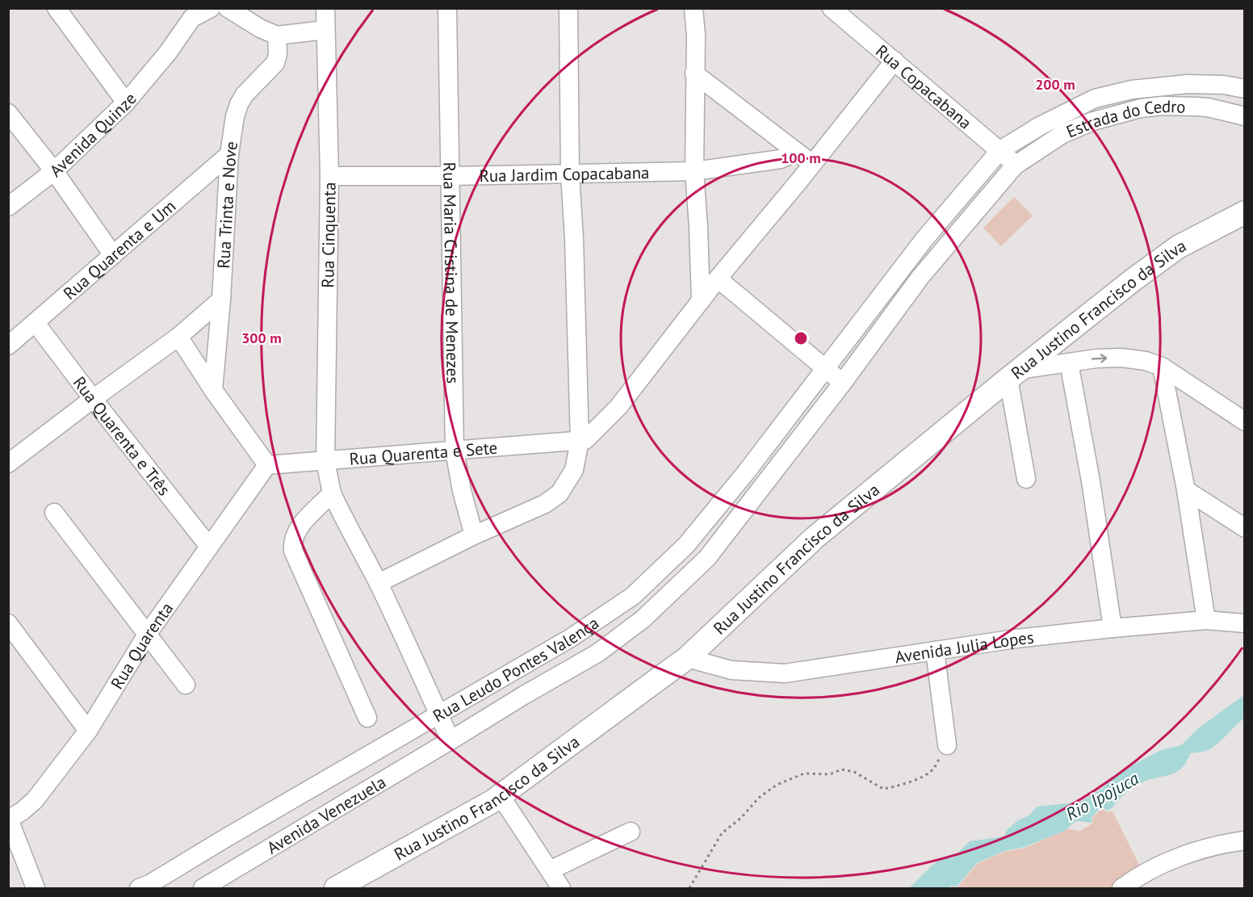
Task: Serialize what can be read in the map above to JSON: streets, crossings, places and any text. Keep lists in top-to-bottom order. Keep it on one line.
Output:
{"streets":{"main road":["Rua Justino Francisco da Silva"],"street":["Rua Copacabana","Estrada do Cedro","Avenida Quinze","Rua Jardim Copacabana","Rua Trinta e Nove","Rua Cinquenta","Rua Quarenta e Um","Rua Maria Cristina de Menezes","Rua Quarenta e Três","Rua Quarenta e Sete","Rua Quarenta","Avenida Julia Lopes","Rua Leudo Pontes Valença","Avenida Venezuela"]},"crossings":[["Rua Copacabana","Estrada do Cedro"],["Rua Copacabana","Rua Leudo Pontes Valença"],["Rua Jardim Copacabana","Rua Cinquenta"],["Rua Jardim Copacabana","Rua Maria Cristina de Menezes"],["Rua Trinta e Nove","Rua Quarenta e Um"],["Rua Cinquenta","Rua Quarenta e Sete"],["Rua Cinquenta","Rua Leudo Pontes Valença"],["Rua Cinquenta","Avenida Venezuela"],["Rua Quarenta e Um","Rua Quarenta e Três"],["Rua Maria Cristina de Menezes","Rua Quarenta e Sete"],["Rua Justino Francisco da Silva","Avenida Julia Lopes"],["Rua Quarenta e Três","Rua Quarenta"],["Rua Quarenta e Sete","Rua Quarenta"]],"water":["Rio Ipojuca"],"rings":["200 m","100 m","300 m"]}
